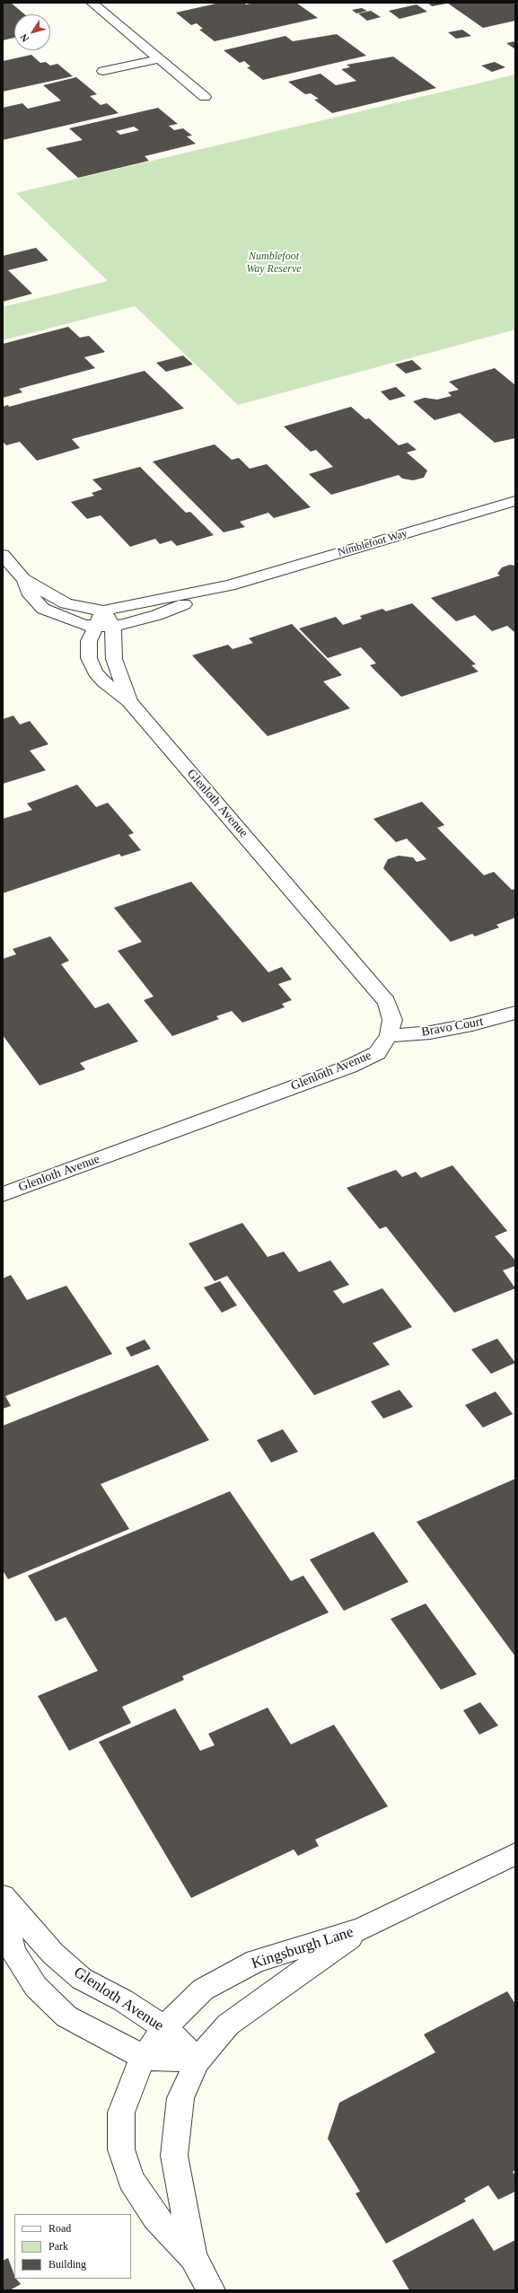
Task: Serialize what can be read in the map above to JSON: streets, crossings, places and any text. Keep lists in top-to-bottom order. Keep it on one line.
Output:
{"streets":{"street":["Nimblefoot Way","Glenloth Avenue","Bravo Court","Kingsburgh Lane"]},"crossings":[["Nimblefoot Way","Glenloth Avenue"],["Glenloth Avenue","Bravo Court"],["Glenloth Avenue","Kingsburgh Lane"]],"parks":["Numblefoot Way Reserve"],"legend":["Road","Park","Building"],"north":"bottom left"}
